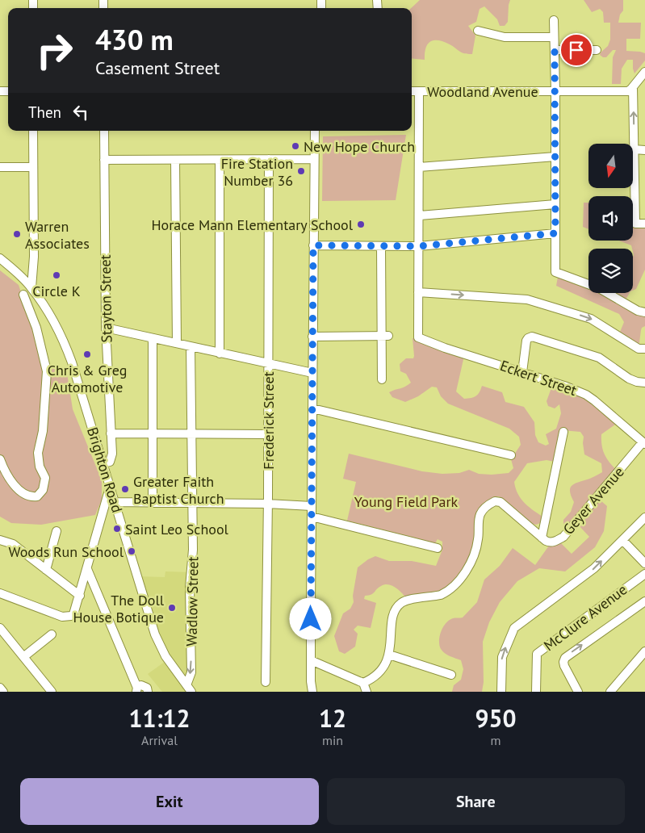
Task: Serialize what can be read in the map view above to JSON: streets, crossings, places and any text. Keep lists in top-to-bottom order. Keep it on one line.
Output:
{"streets":{"street":["Woodland Avenue","Stayton Street","Eckert Street","Frederick Street","Brighton Road","Geyer Avenue","Wadlow Street","McClure Avenue"]},"crossings":[["Stayton Street","Brighton Road"],["Eckert Street","Geyer Avenue"],["Brighton Road","Wadlow Street"]],"one_way":["Wadlow Street"],"parks":["Young Field Park"],"places":["New Hope Church","Fire Station Number 36","Horace Mann Elementary School","Warren Associates","Circle K","Chris & Greg Automotive","Greater Faith Baptist Church","Saint Leo School","Woods Run School","The Doll House Botique"],"north":"bottom","page":{"turn":["430 m","Casement Street"],"then":"Then","eta":["11:12","Arrival","12","min","950","m"],"buttons":["Exit","Share"]}}
